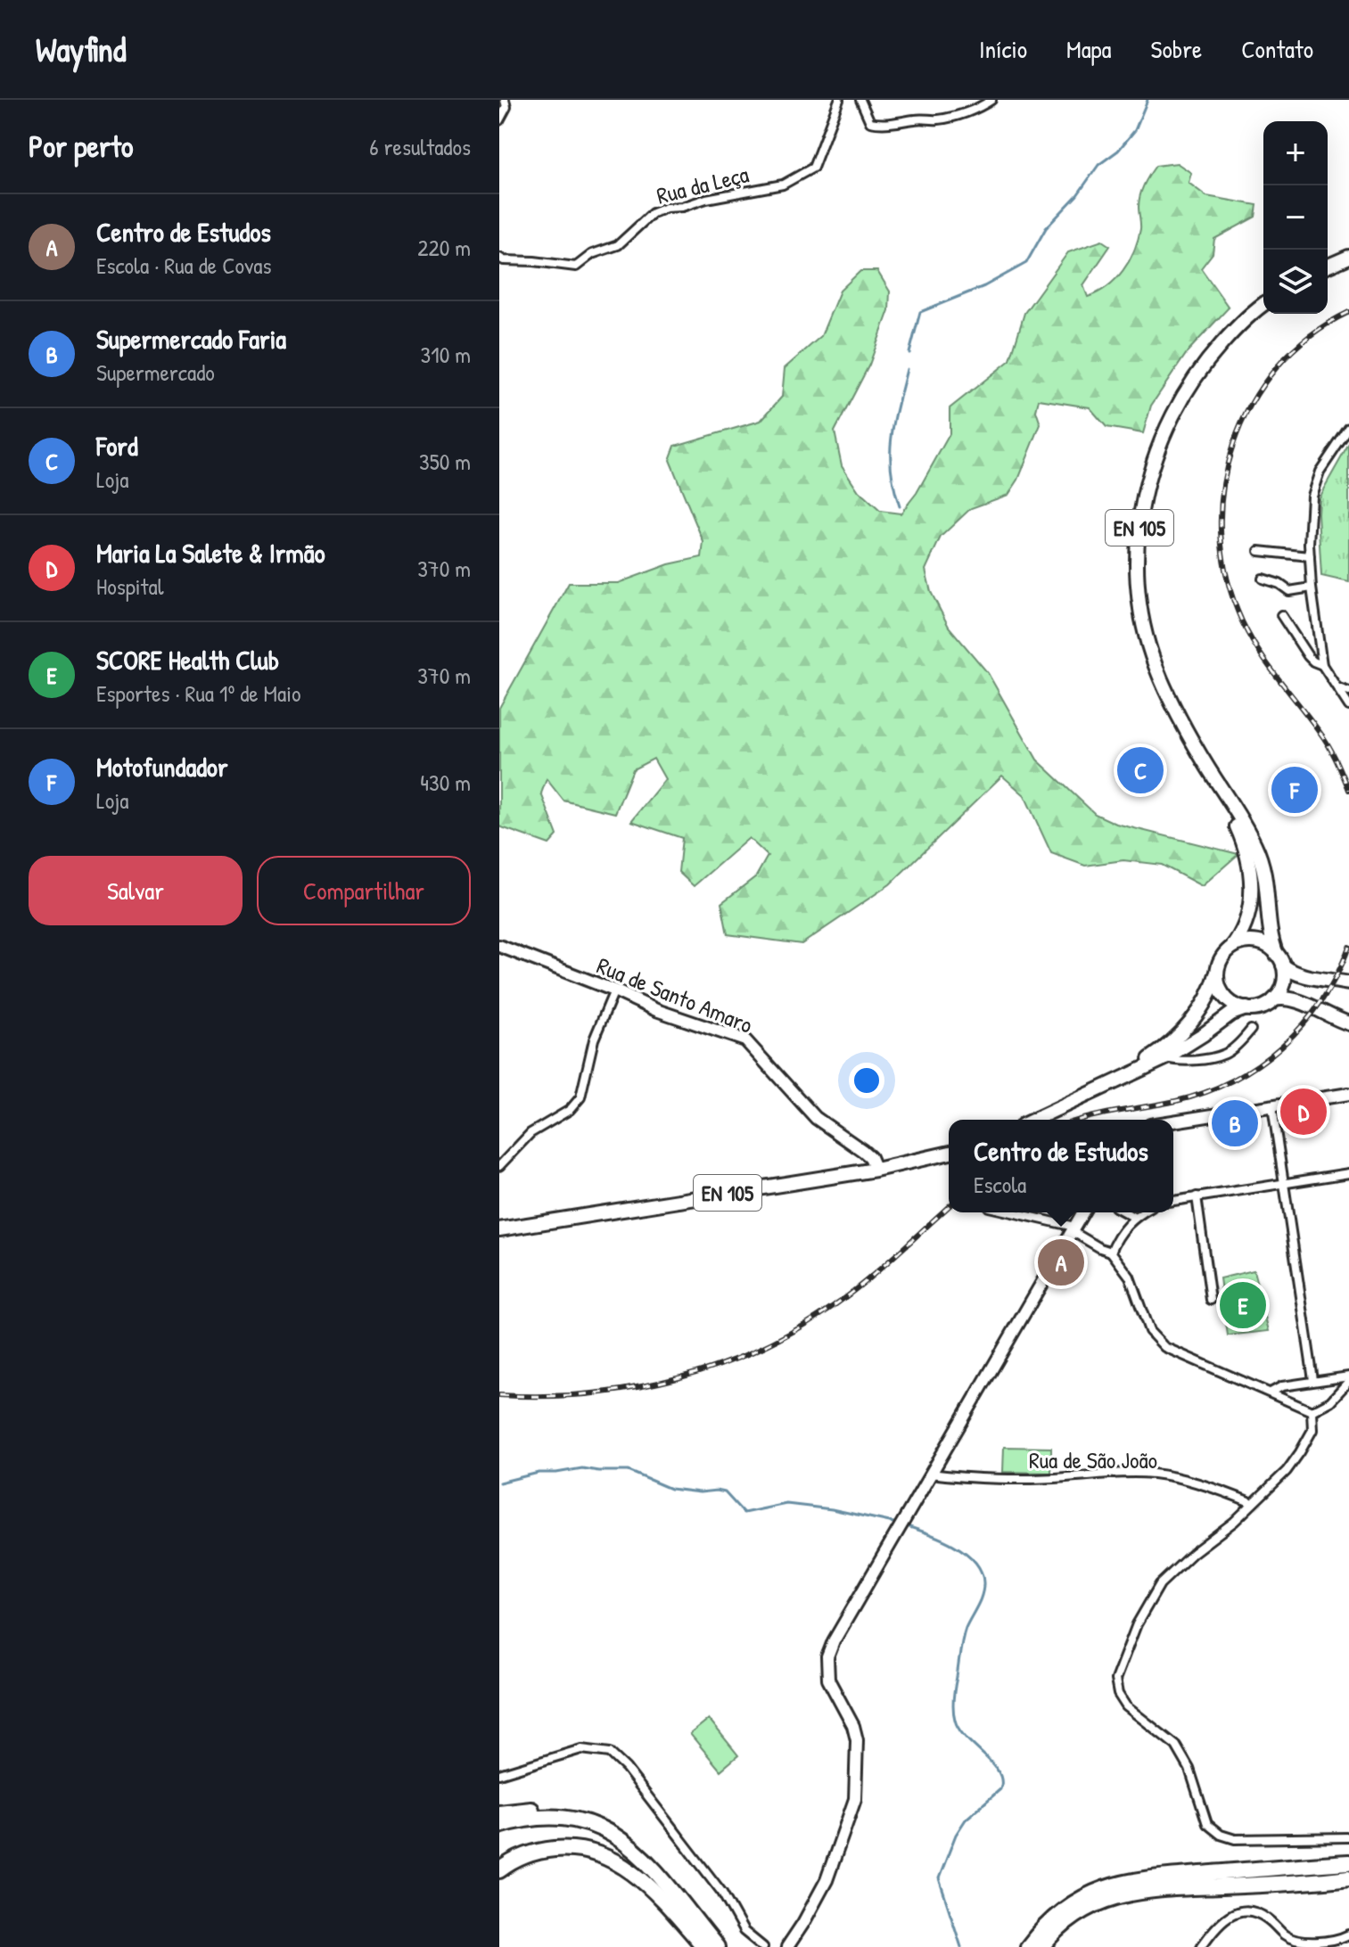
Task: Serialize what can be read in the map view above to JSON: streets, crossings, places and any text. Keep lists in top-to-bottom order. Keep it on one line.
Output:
{"streets":{"main road":["EN 105","Rua de Santo Amaro"],"street":["Rua da Leça","Rua de São João"]},"crossings":[["EN 105","Rua de Santo Amaro"]],"page":{"header":"Wayfind","nav":["Início","Mapa","Sobre","Contato"],"heading":["Por perto","6 resultados"],"map_buttons":["+","−"],"list":[{"mark":"A","name":"Centro de Estudos","note":"Escola · Rua de Covas","value":"220 m"},{"mark":"B","name":"Supermercado Faria","note":"Supermercado","value":"310 m"},{"mark":"C","name":"Ford","note":"Loja","value":"350 m"},{"mark":"D","name":"Maria La Salete & Irmão","note":"Hospital","value":"370 m"},{"mark":"E","name":"SCORE Health Club","note":"Esportes · Rua 1º de Maio","value":"370 m"},{"mark":"F","name":"Motofundador","note":"Loja","value":"430 m"}],"pins":["C","F","D","B","A","E"],"buttons":["Salvar","Compartilhar"],"popup":["Centro de Estudos","Escola"]}}
